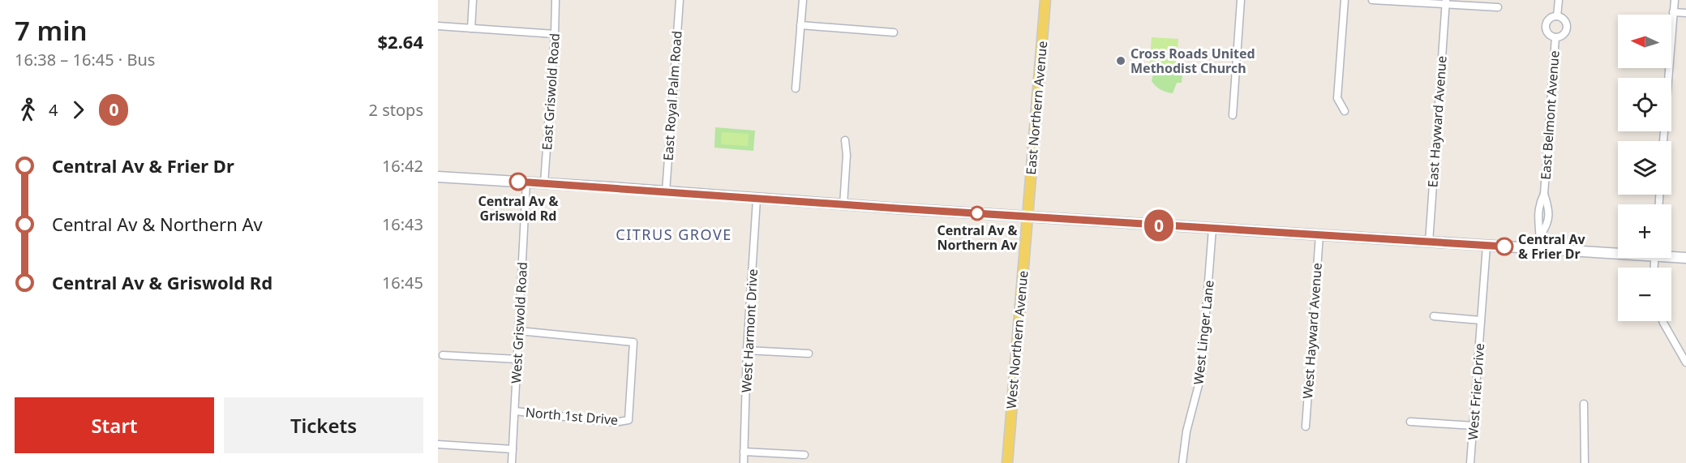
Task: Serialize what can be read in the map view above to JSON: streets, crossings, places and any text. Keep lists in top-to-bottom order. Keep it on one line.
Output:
{"streets":{"main road":["East Northern Avenue","West Northern Avenue"],"street":["East Griswold Road","East Royal Palm Road","East Belmont Avenue","East Hayward Avenue","West Griswold Road","West Harmont Drive","West Hayward Avenue","West Linger Lane","West Frier Drive","North 1st Drive"]},"crossings":[["East Northern Avenue","West Northern Avenue"],["West Griswold Road","North 1st Drive"]],"districts":["CITRUS GROVE"],"places":["Cross Roads United Methodist Church","Central Av & Griswold Rd","Central Av & Northern Av","Central Av & Frier Dr"],"lines":["bus line 0"],"north":"left","page":{"heading":["7 min","16:38 – 16:45 · Bus","$2.64"],"on_map":"0","map_buttons":["+","−"],"legs":["4","0","2 stops"],"list":[{"name":"Central Av & Frier Dr","value":"16:42"},{"name":"Central Av & Northern Av","value":"16:43"},{"name":"Central Av & Griswold Rd","value":"16:45"}],"buttons":["Start","Tickets"]}}
